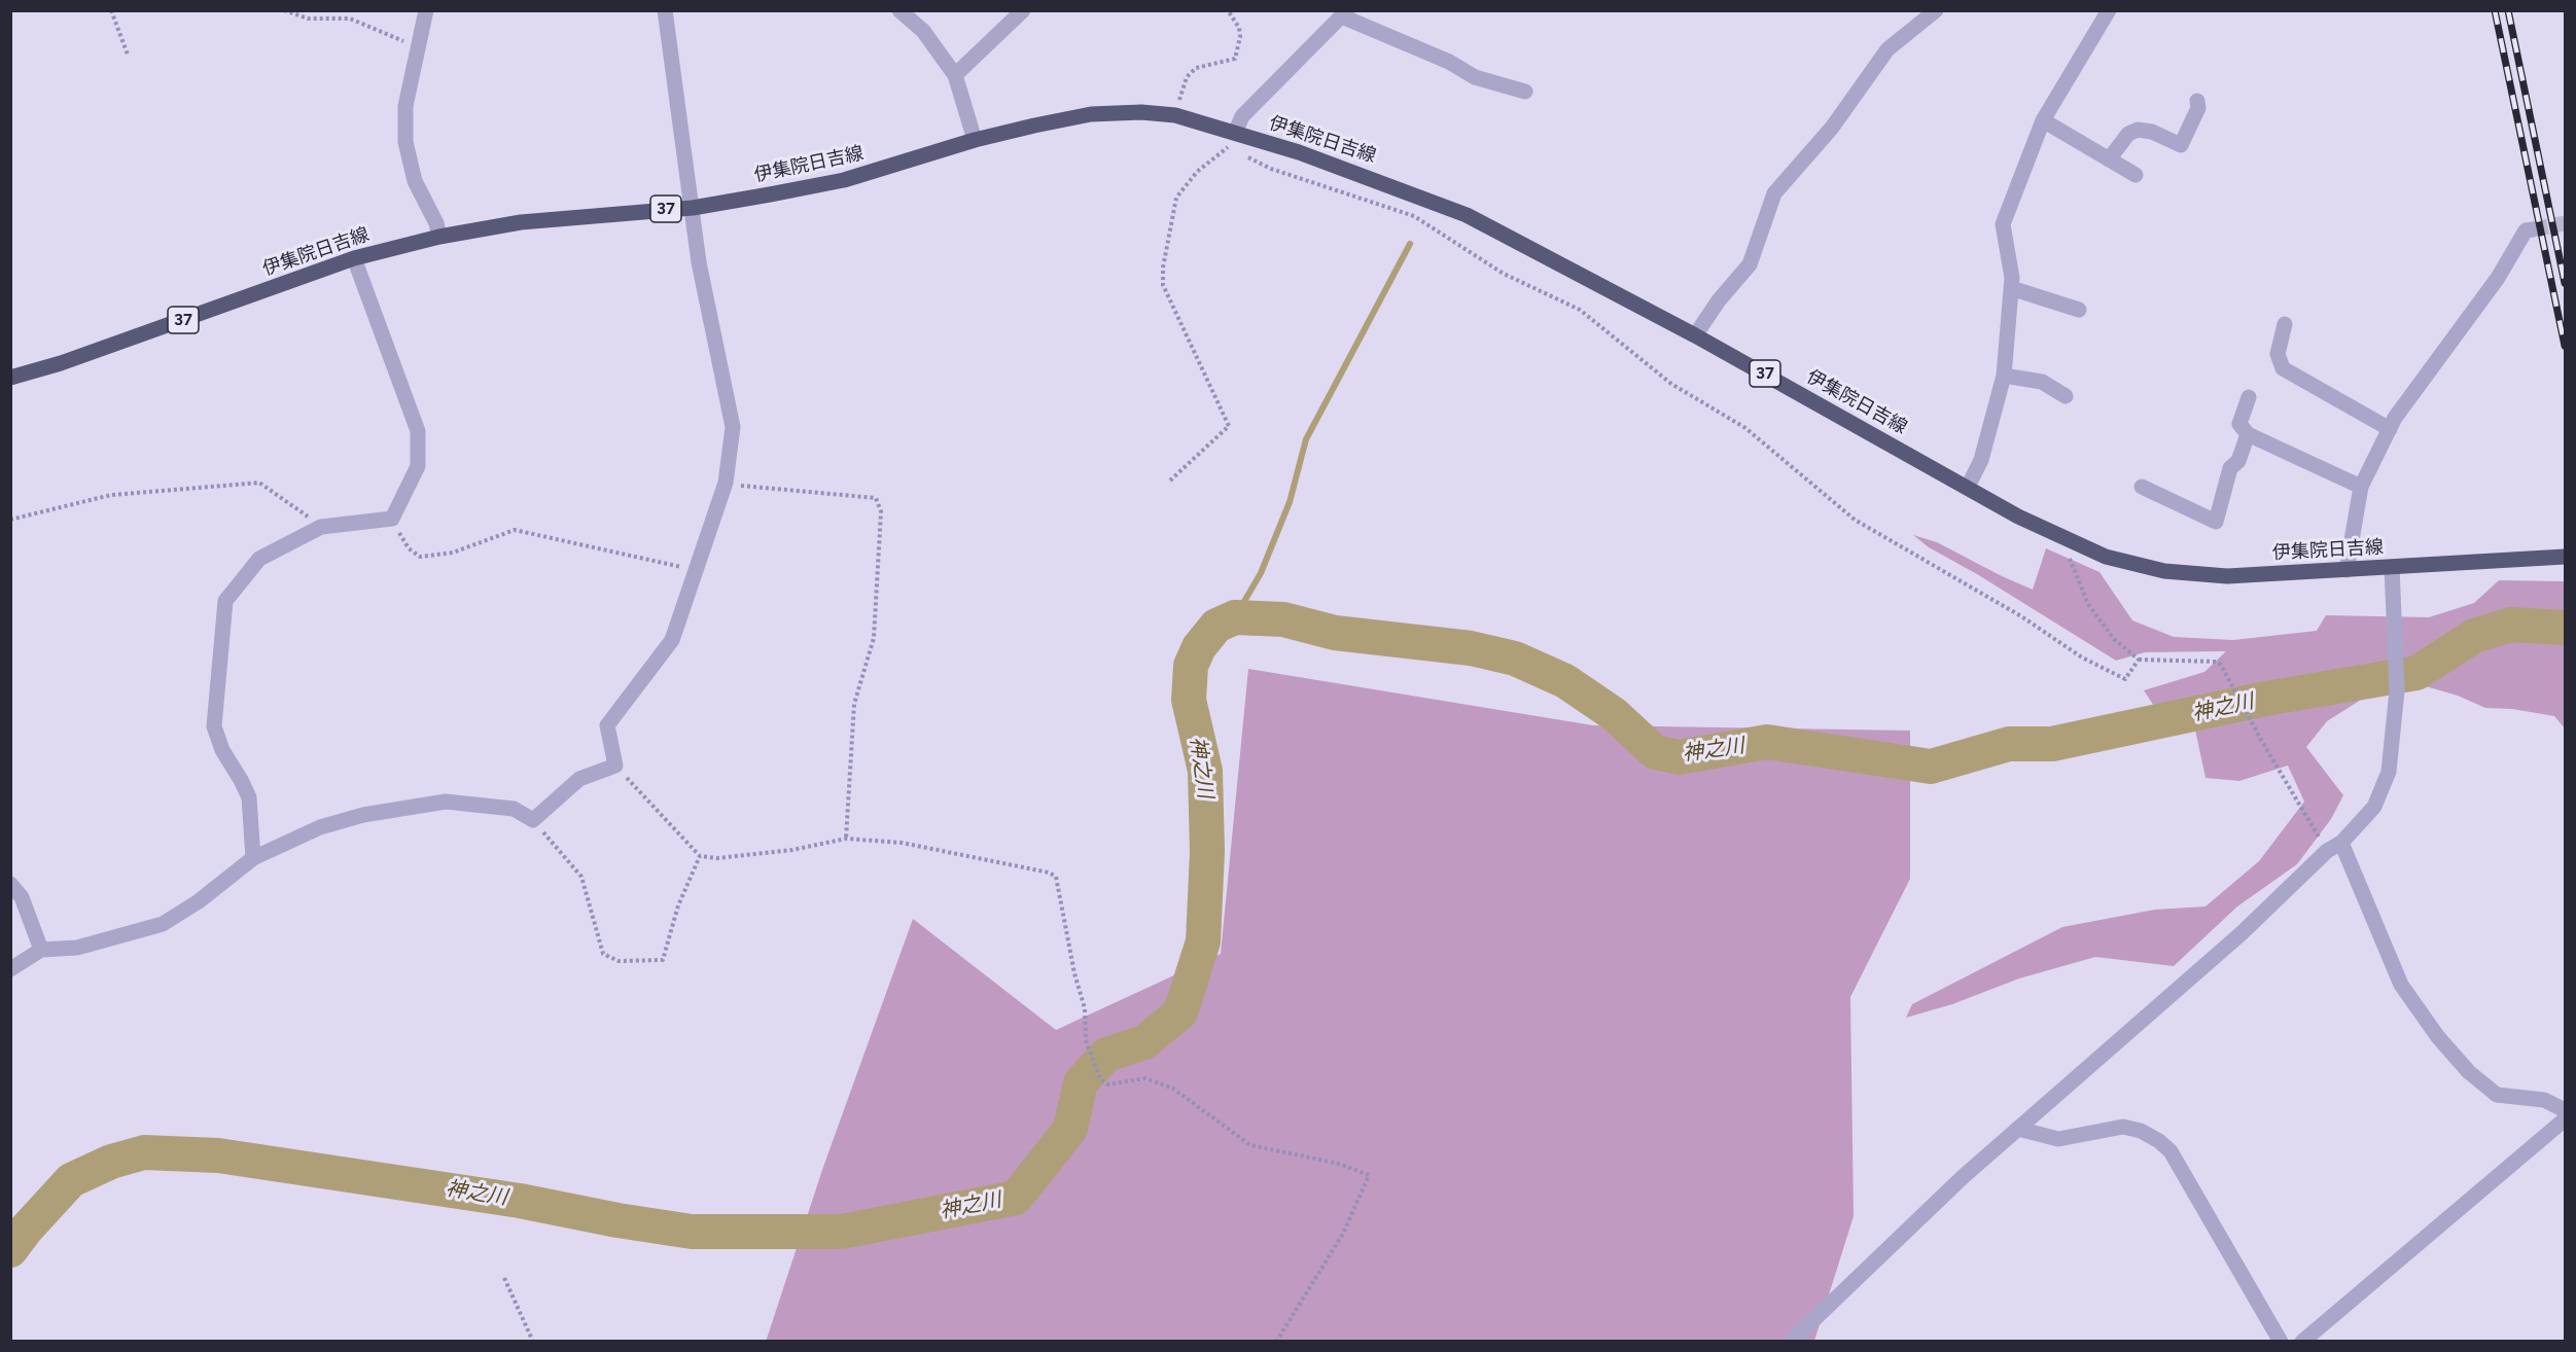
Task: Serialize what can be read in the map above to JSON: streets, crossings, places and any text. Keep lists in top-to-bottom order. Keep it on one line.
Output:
{"streets":{"main road":["伊集院日吉線","37"]},"water":["神之川"]}
